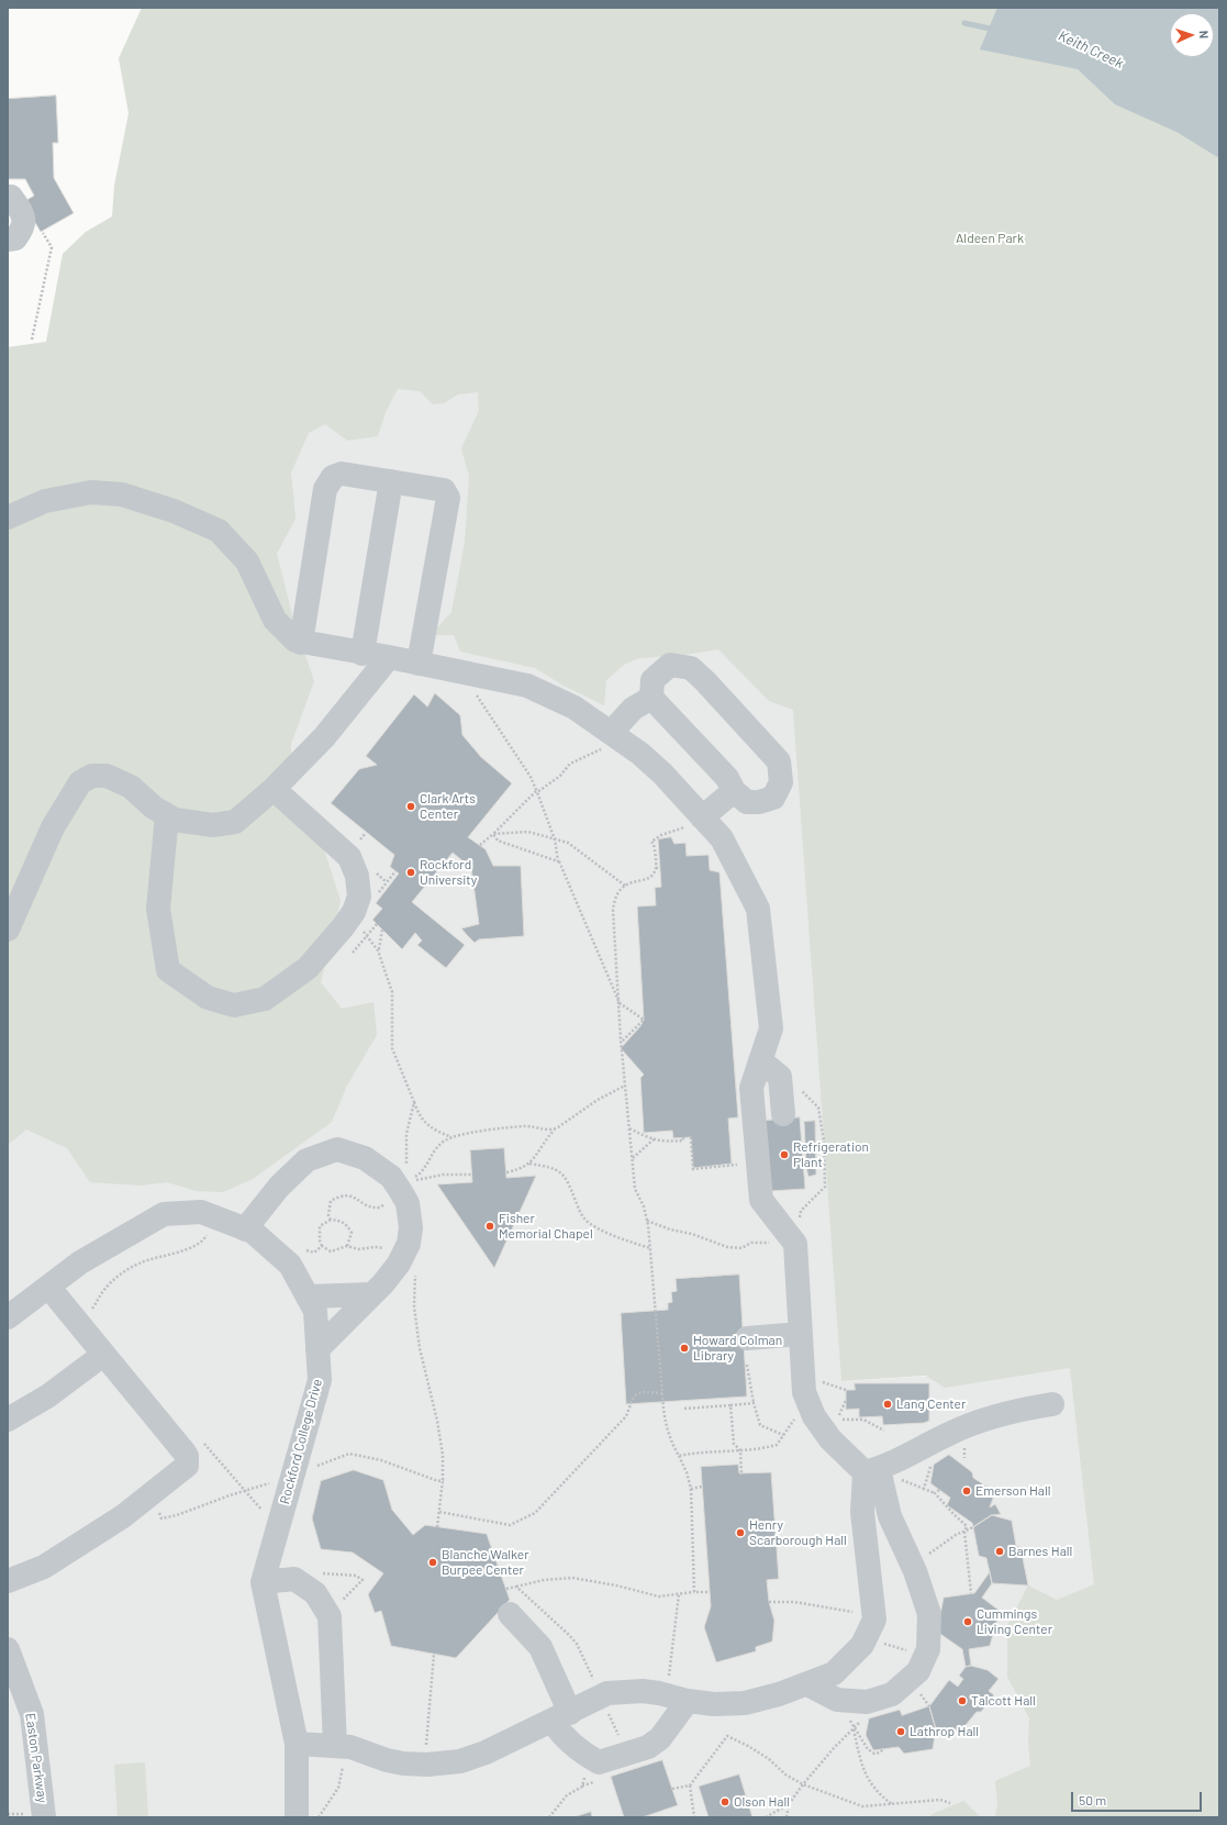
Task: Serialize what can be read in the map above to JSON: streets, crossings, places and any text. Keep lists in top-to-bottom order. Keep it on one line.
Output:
{"streets":{"street":["Rockford College Drive","Easton Parkway"]},"water":["Keith Creek"],"parks":["Aldeen Park"],"places":["Clark Arts Center","Rockford University","Refrigeration Plant","Fisher Memorial Chapel","Howard Colman Library","Lang Center","Emerson Hall","Henry Scarborough Hall","Barnes Hall","Blanche Walker Burpee Center","Cummings Living Center","Talcott Hall","Lathrop Hall","Olson Hall"],"scale_bar":"50 m","north":"right"}
